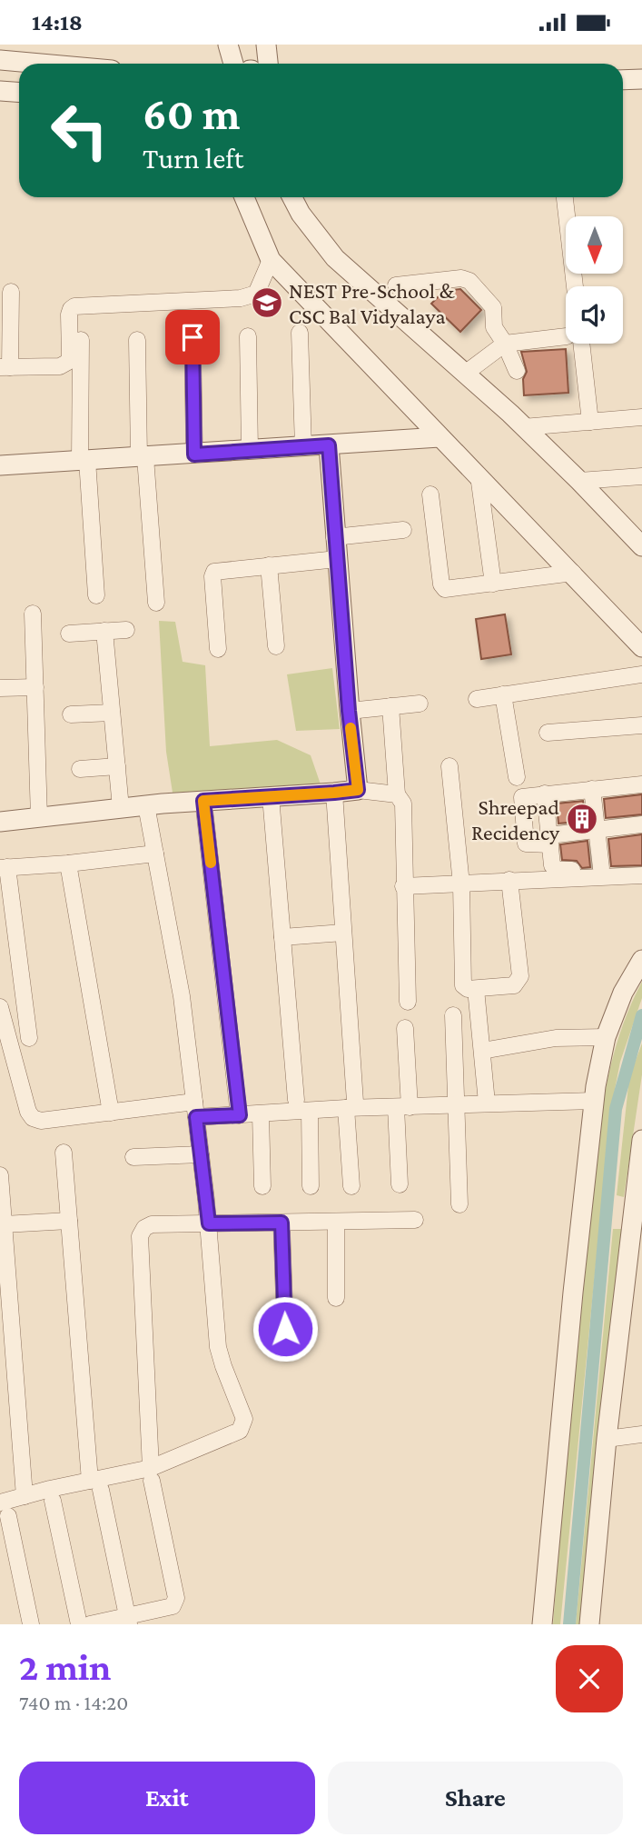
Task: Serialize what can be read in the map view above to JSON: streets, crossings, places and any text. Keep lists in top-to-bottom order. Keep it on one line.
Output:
{"places":{"school or university":["NEST Pre-School & CSC Bal Vidyalaya"],"building":["Shreepad Recidency"]},"north":"bottom","page":{"status":"14:18","turn":["60 m","Turn left"],"heading":["2 min","740 m · 14:20"],"buttons":["Exit","Share"]}}
